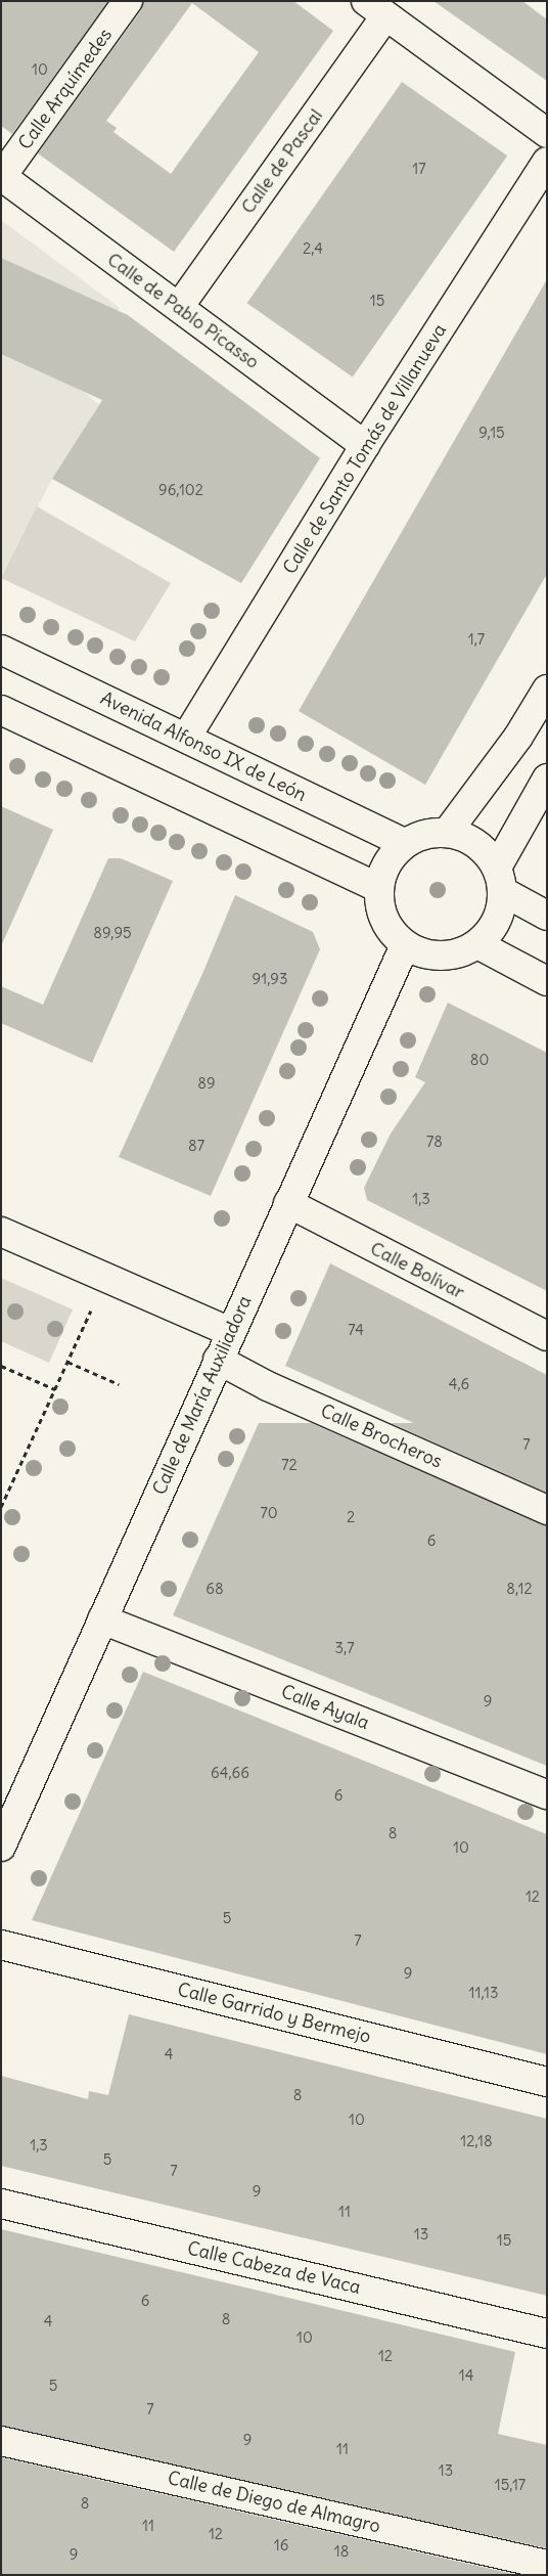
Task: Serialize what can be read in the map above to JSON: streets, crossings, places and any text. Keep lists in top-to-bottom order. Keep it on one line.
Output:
{"streets":{"street":["Calle Arquímedes","Calle de Pascal","Calle de Pablo Picasso","Calle de Santo Tomás de Villanueva","Avenida Alfonso IX de León","Calle Bolívar","Calle de María Auxiliadora","Calle Brocheros","Calle Ayala","Calle Garrido y Bermejo","Calle Cabeza de Vaca","Calle de Diego de Almagro"]},"crossings":[["Calle Arquímedes","Calle de Pablo Picasso"],["Calle de Pascal","Calle de Pablo Picasso"],["Calle de Pablo Picasso","Calle de Santo Tomás de Villanueva"],["Calle de Santo Tomás de Villanueva","Avenida Alfonso IX de León"],["Avenida Alfonso IX de León","Calle de María Auxiliadora"],["Calle Bolívar","Calle de María Auxiliadora"],["Calle de María Auxiliadora","Calle Brocheros"],["Calle de María Auxiliadora","Calle Ayala"]],"house_numbers":["10","17","2,4","15","9,15","96,102","1,7","89,95","91,93","80","89","78","87","1,3","74","4,6","7","72","70","2","6","68","8,12","3,7","9","64,66","6","8","10","12","5","7","9","11,13","4","8","10","12,18","1,3","5","7","9","11","13","15","6","8","4","10","12","14","5","7","9","11","13","15,17","8","11","12","16","18","9"]}
